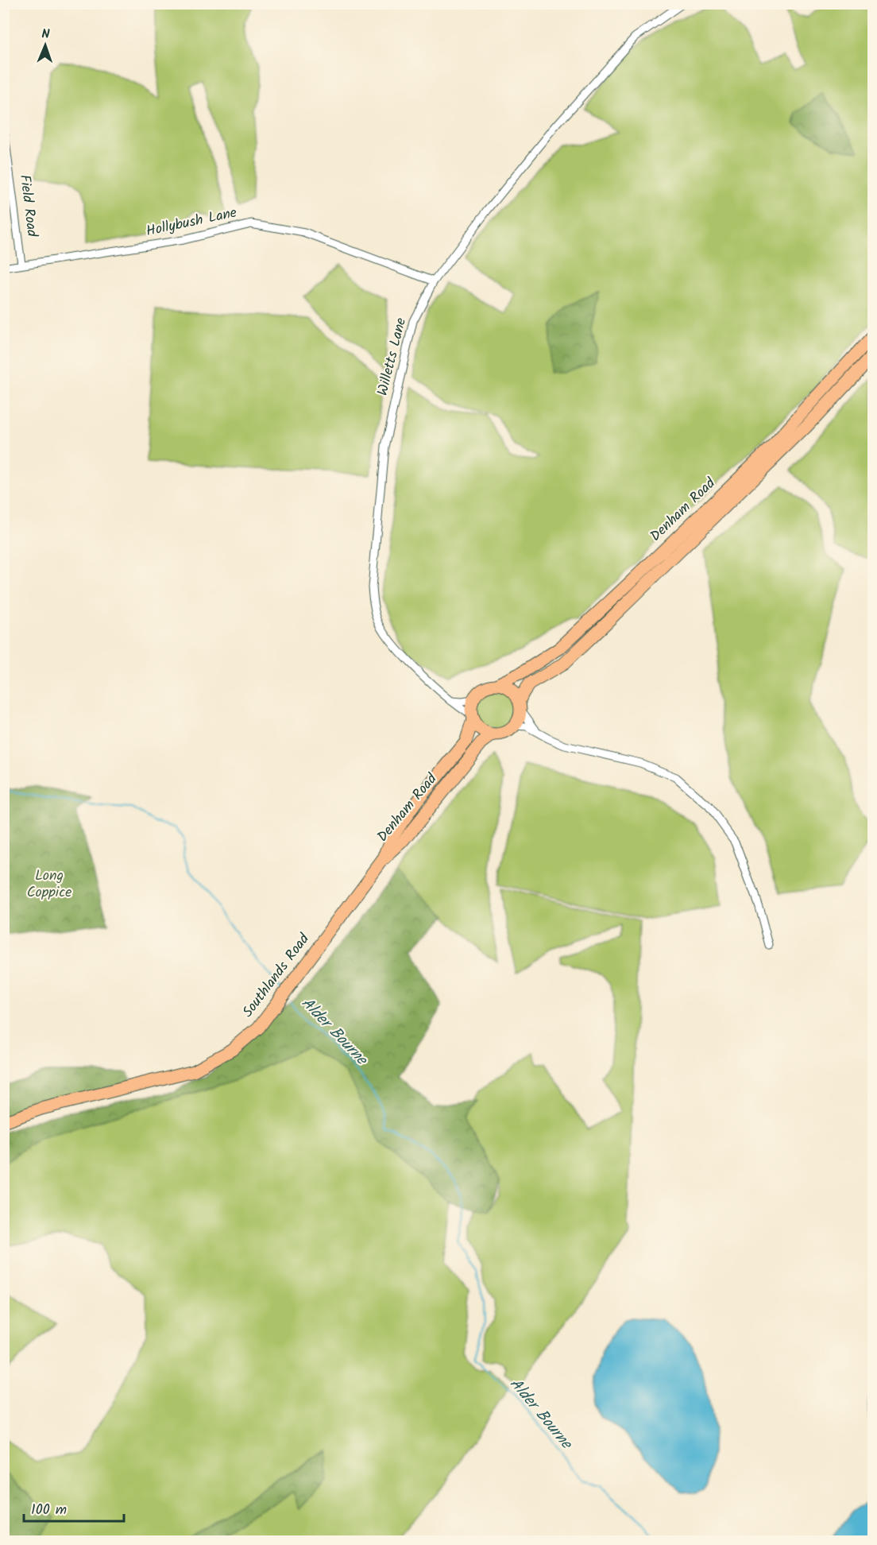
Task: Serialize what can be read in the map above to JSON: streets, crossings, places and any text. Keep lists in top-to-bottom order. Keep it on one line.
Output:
{"streets":{"main road":["Denham Road","Southlands Road"],"street":["Field Road","Hollybush Lane","Willetts Lane"]},"crossings":[["Field Road","Hollybush Lane"],["Hollybush Lane","Willetts Lane"],["Willetts Lane","Denham Road"],["Denham Road","Southlands Road"]],"water":["Alder Bourne"],"parks":["Long Coppice"],"scale_bar":"100 m","north":"top"}
